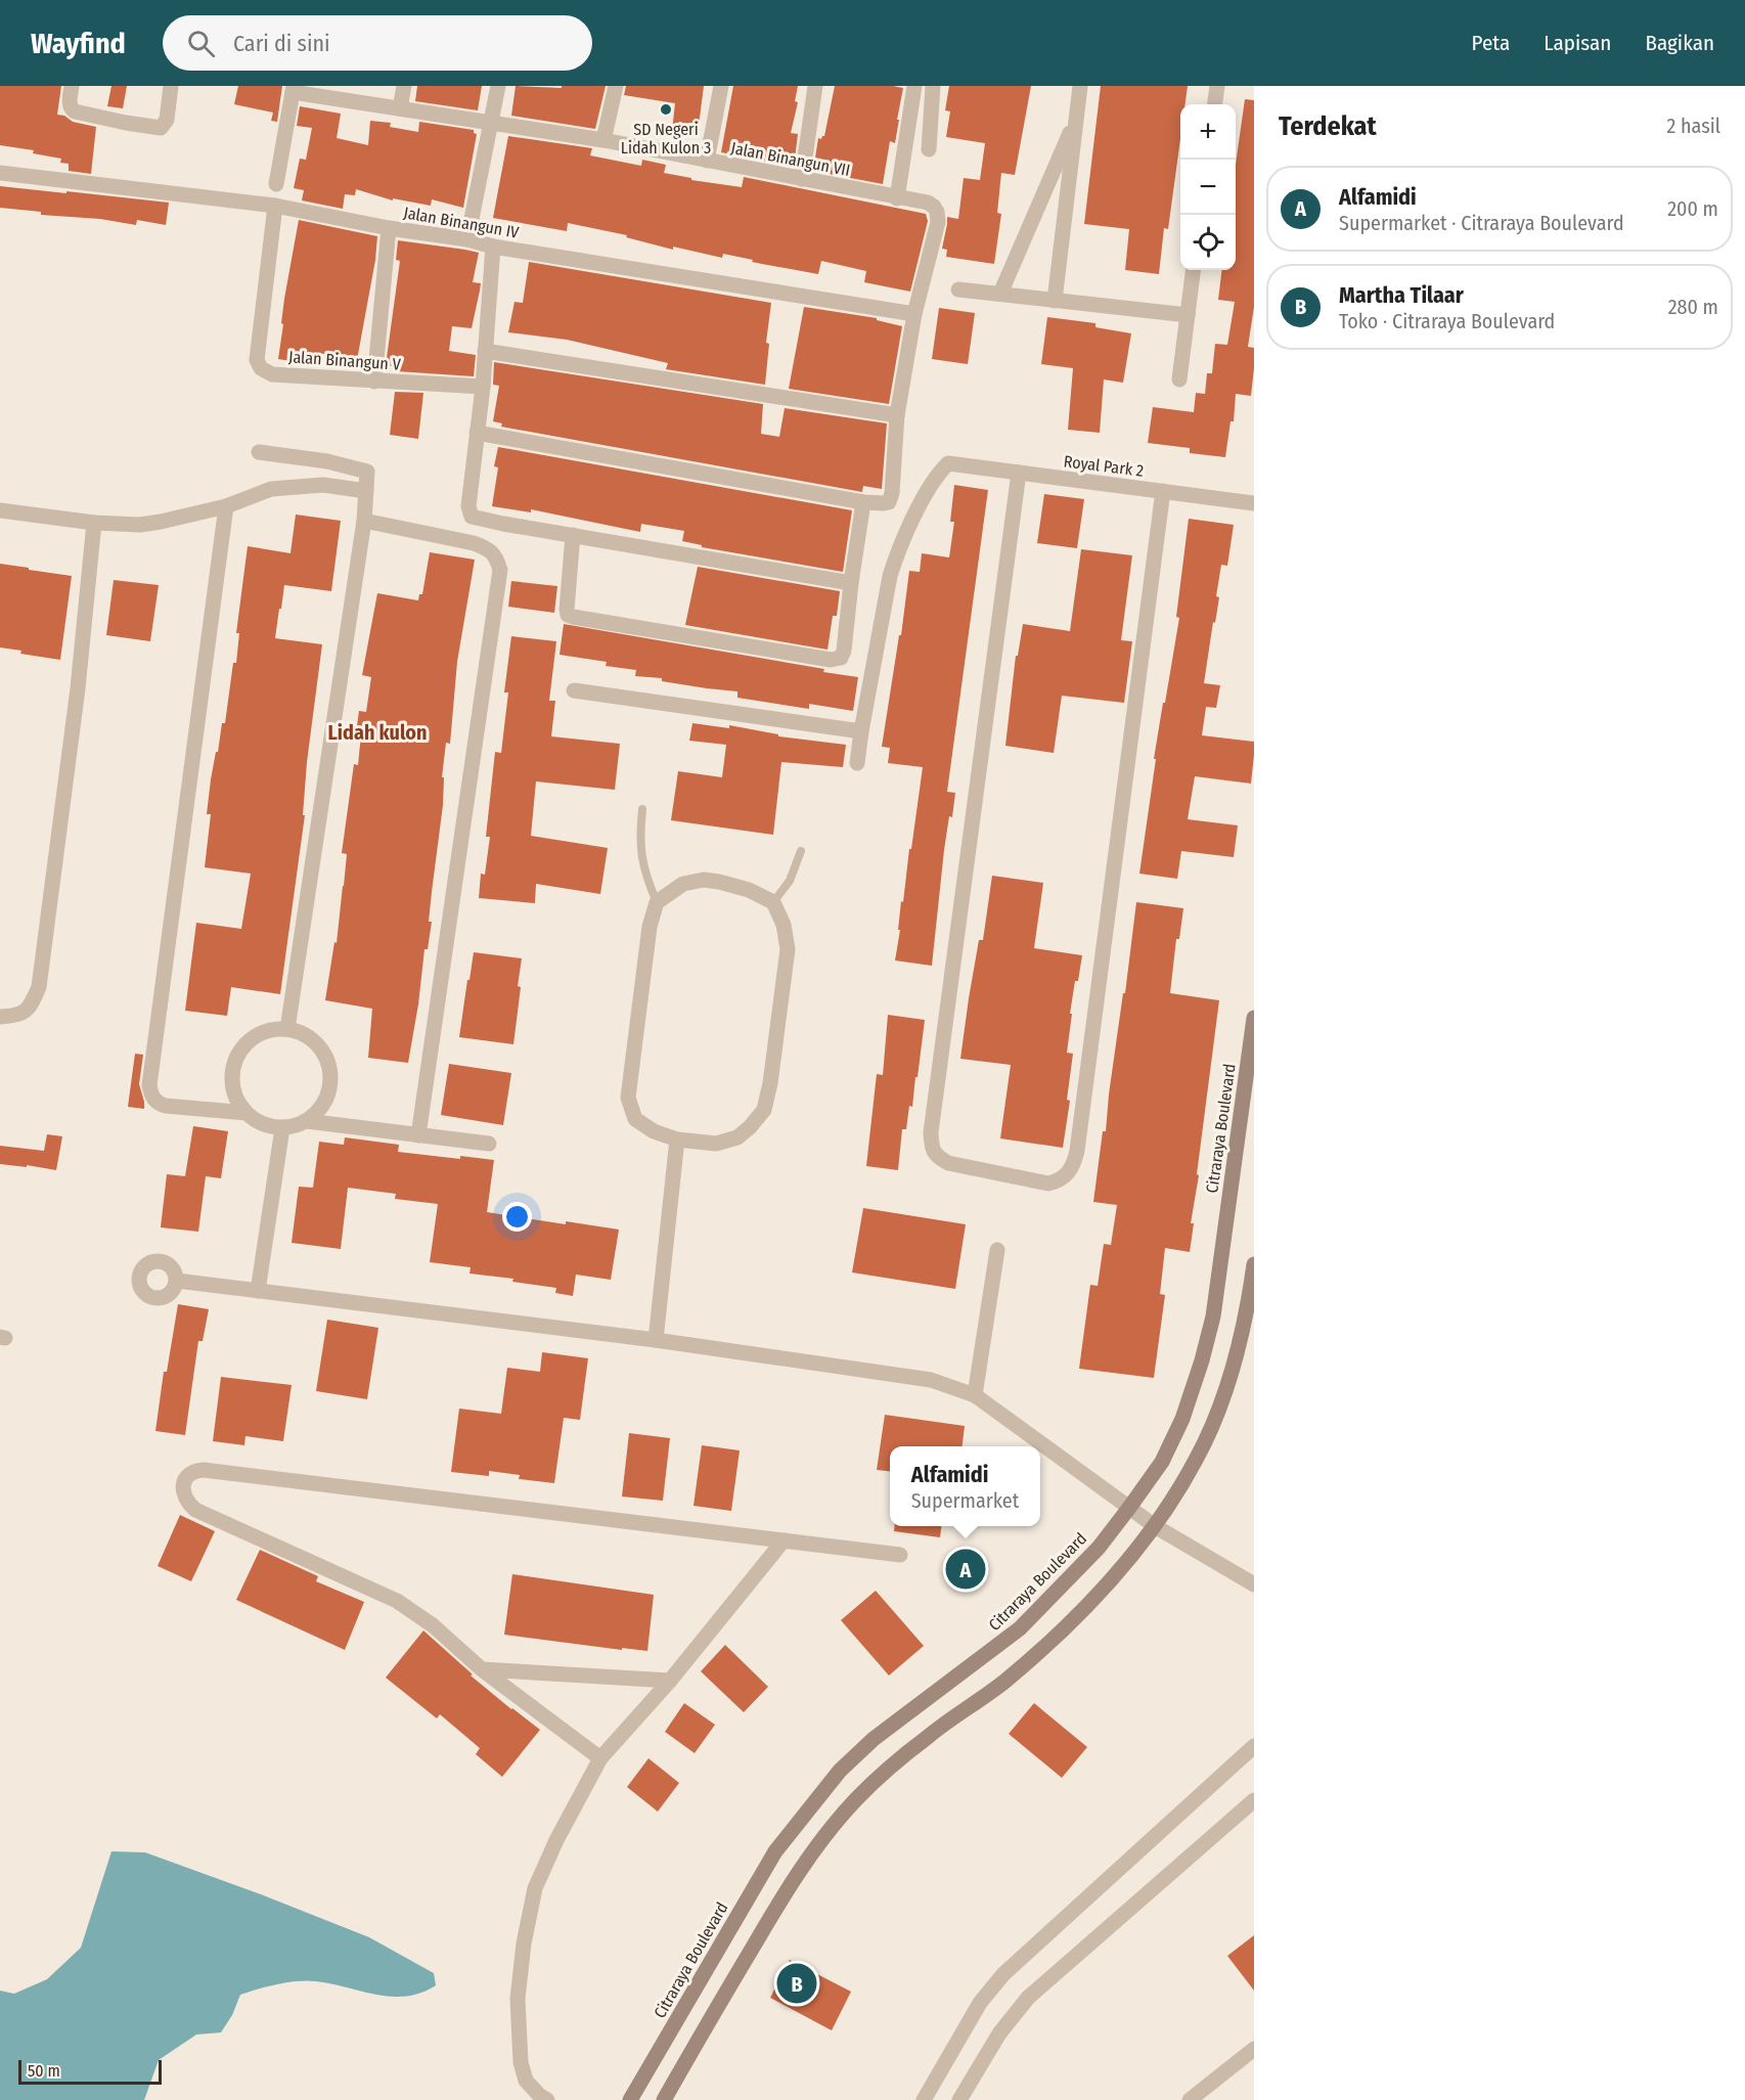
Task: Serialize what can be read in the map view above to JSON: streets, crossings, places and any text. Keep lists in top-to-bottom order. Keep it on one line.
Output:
{"streets":{"main road":["Citraraya Boulevard"],"street":["Jalan Binangun VII","Jalan Binangun IV","Jalan Binangun V","Royal Park 2"]},"crossings":[["Jalan Binangun VII","Jalan Binangun IV"],["Jalan Binangun IV","Jalan Binangun V"]],"districts":["Lidah kulon"],"places":["SD Negeri Lidah Kulon 3"],"scale_bar":"50 m","page":{"header":"Wayfind","search":"Cari di sini","nav":["Peta","Lapisan","Bagikan"],"heading":["Terdekat","2 hasil"],"map_buttons":["+","−"],"list":[{"mark":"A","name":"Alfamidi","note":"Supermarket · Citraraya Boulevard","value":"200 m"},{"mark":"B","name":"Martha Tilaar","note":"Toko · Citraraya Boulevard","value":"280 m"}],"popup":["Alfamidi","Supermarket"],"pins":["A","B"],"scale":"50 m"}}
